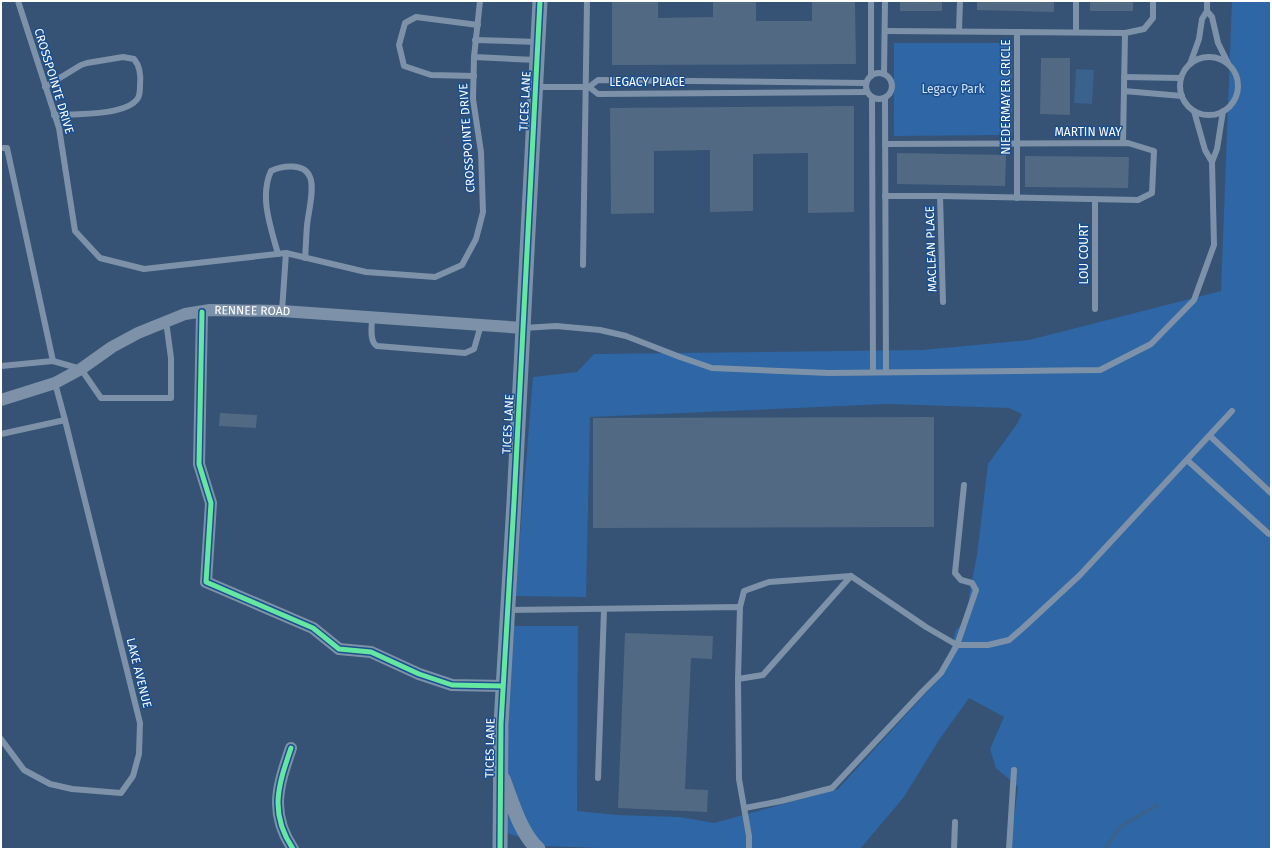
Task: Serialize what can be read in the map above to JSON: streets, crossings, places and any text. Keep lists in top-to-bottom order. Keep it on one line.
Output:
{"streets":{"street":["TICES LANE","RENNEE ROAD"],"lane":["CROSSPOINTE DRIVE","LEGACY PLACE","NIEDERMAYER CRICLE","MARTIN WAY","MACLEAN PLACE","LOU COURT","LAKE AVENUE"]},"crossings":[["NIEDERMAYER CRICLE","MARTIN WAY"],["TICES LANE","RENNEE ROAD"],["MARTIN WAY","MACLEAN PLACE"],["MARTIN WAY","LOU COURT"],["RENNEE ROAD","LAKE AVENUE"]],"parks":["Legacy Park"]}
